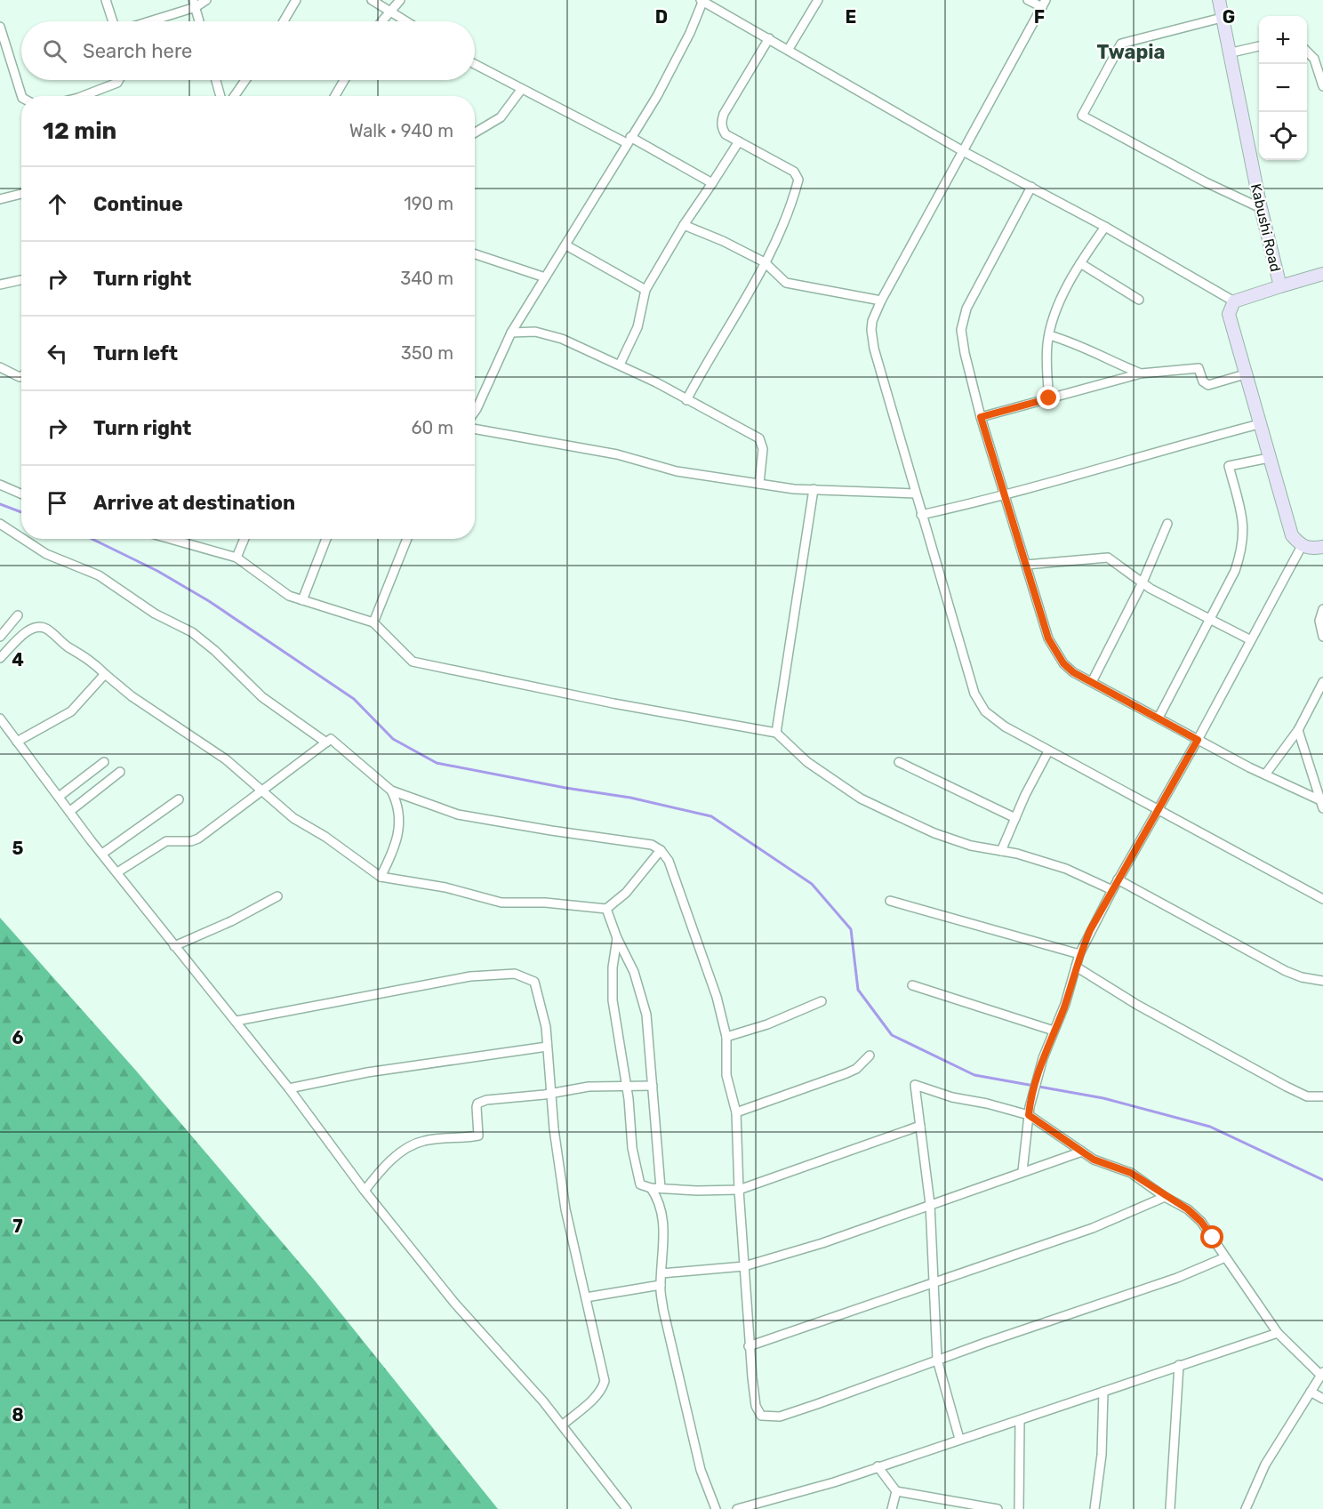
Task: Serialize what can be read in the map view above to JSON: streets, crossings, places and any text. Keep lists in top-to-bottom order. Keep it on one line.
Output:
{"streets":{"main road":["Kabushi Road"]},"districts":["Twapia"],"page":{"map_buttons":["+","−"],"search":"Search here","heading":["12 min","Walk · 940 m"],"list":[["Continue","190 m"],["Turn right","340 m"],["Turn left","350 m"],["Turn right","60 m"],"Arrive at destination"]},"grid":{"columns":["D","E","F","G"],"rows":["4","5","6","7","8"]}}
